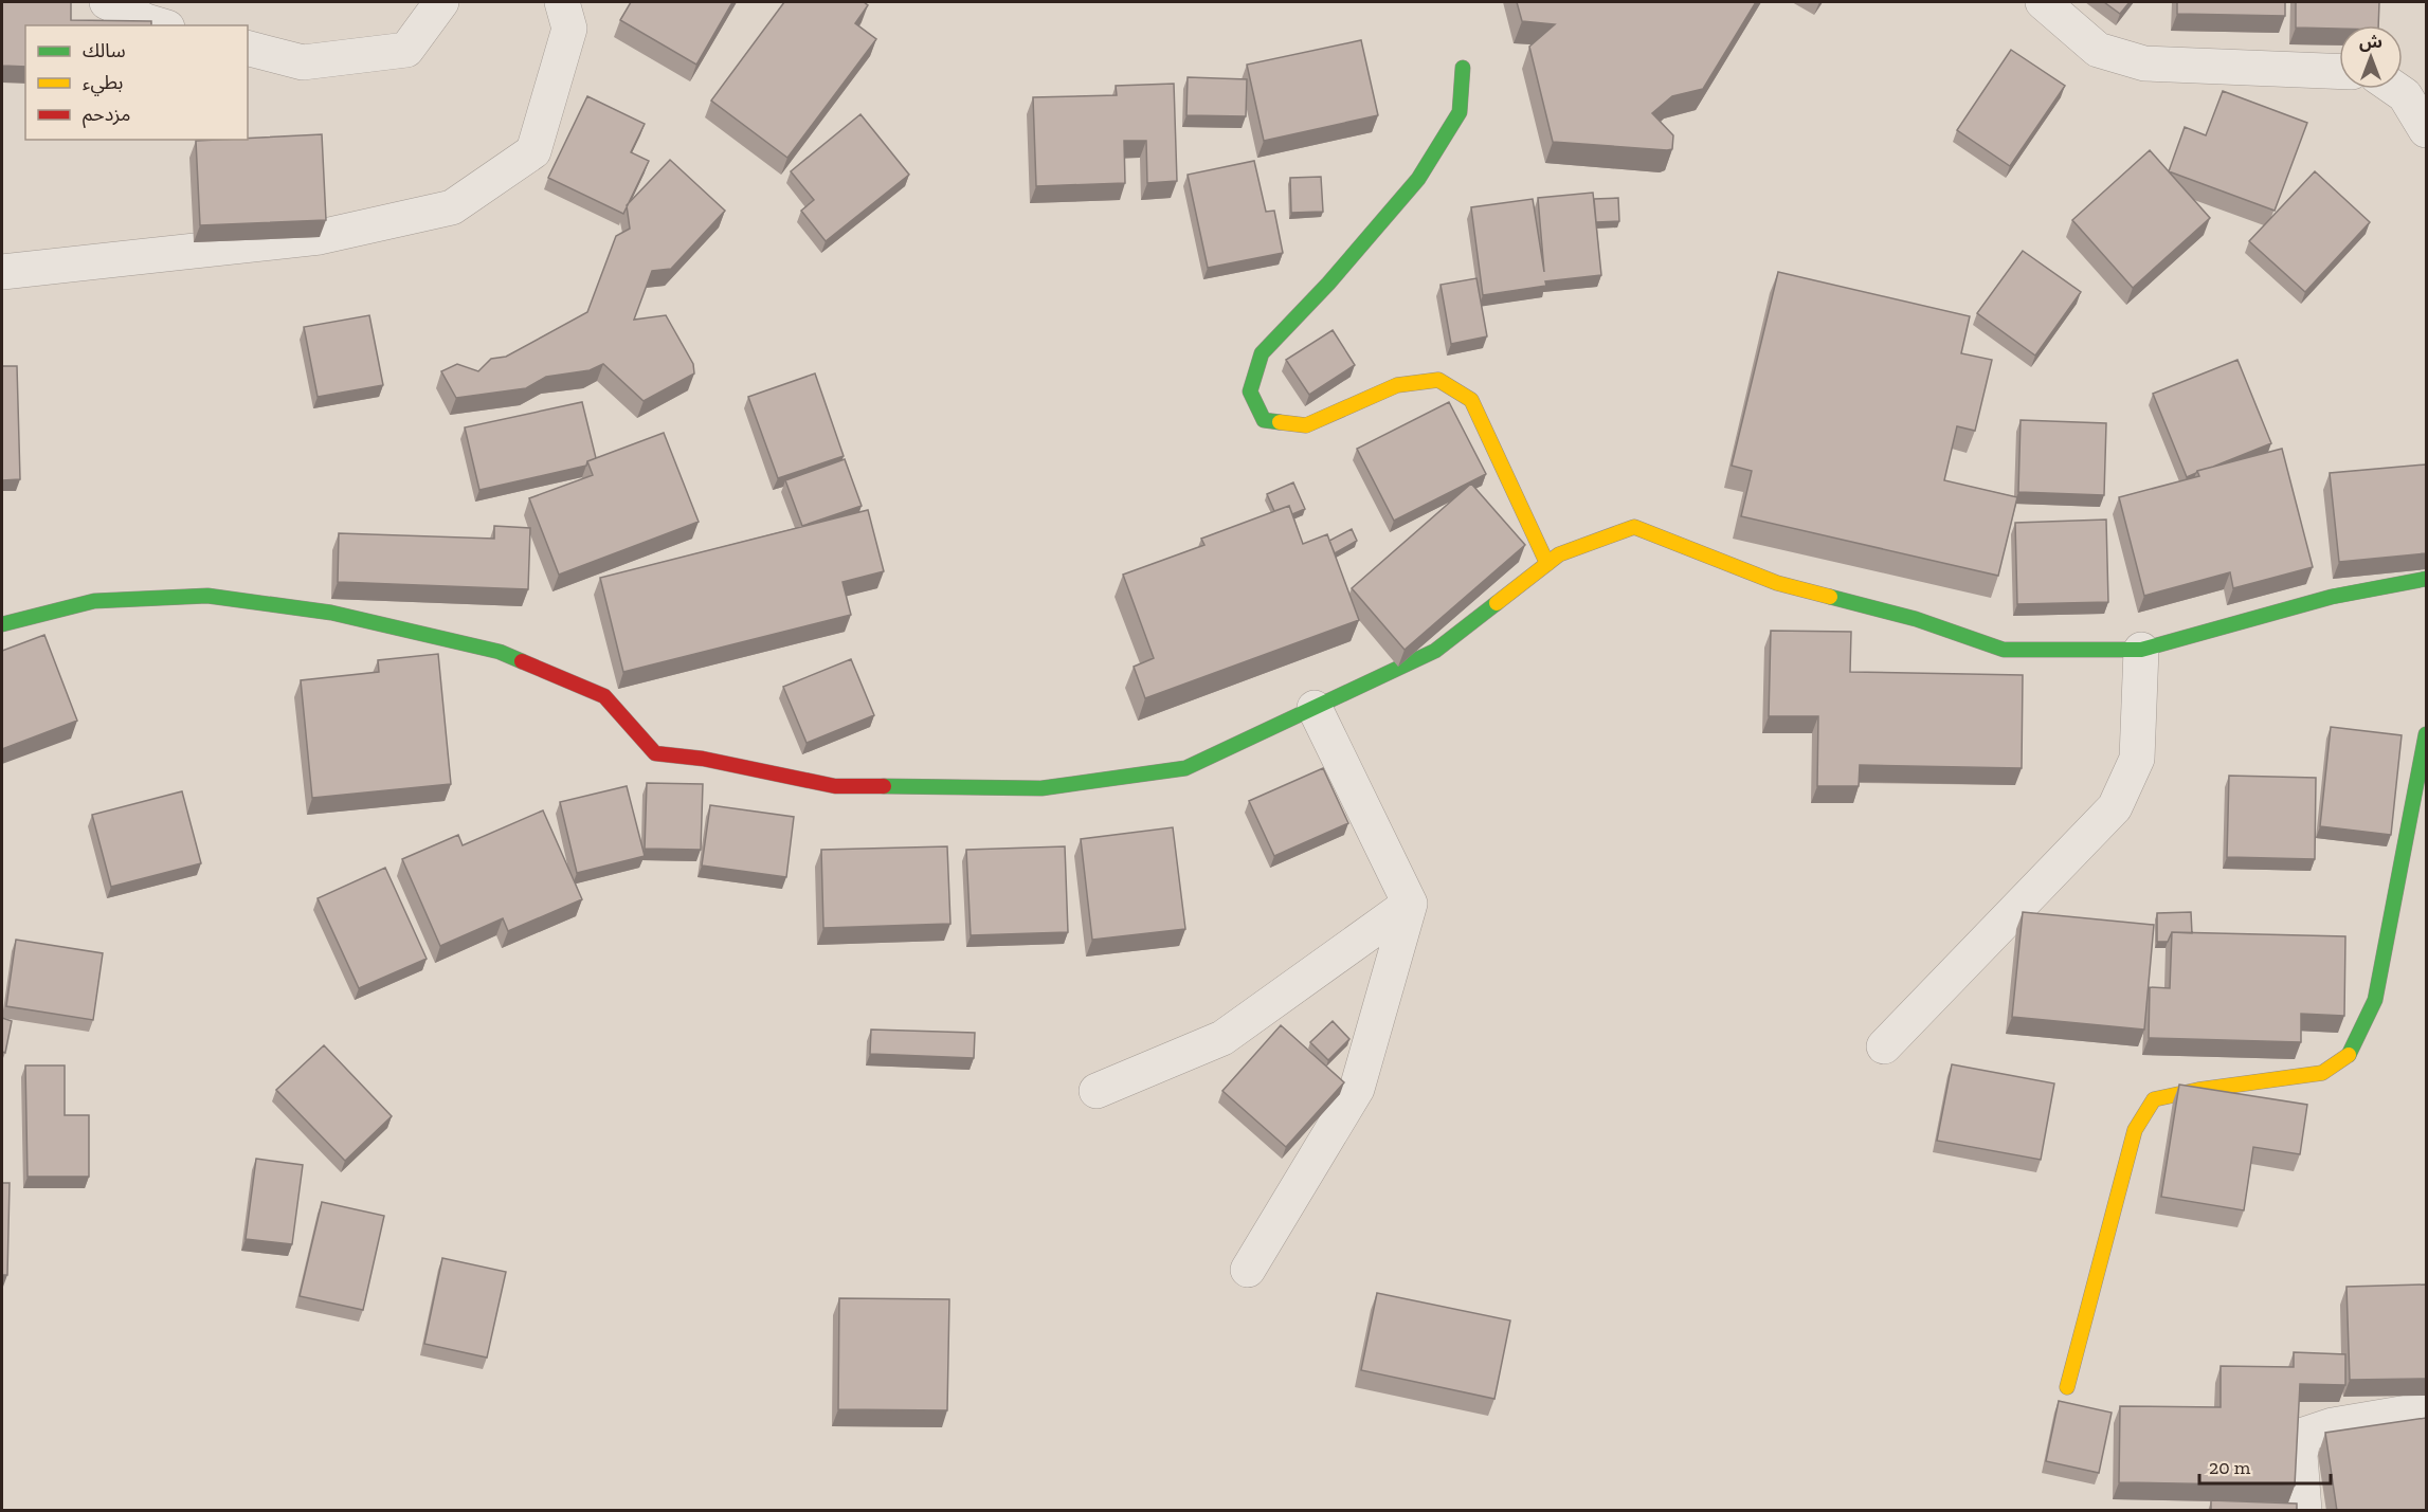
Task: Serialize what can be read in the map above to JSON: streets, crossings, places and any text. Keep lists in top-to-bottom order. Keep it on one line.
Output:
{"legend":["سالك","بطيء","مزدحم"],"scale_bar":"20 m","north":"top"}
